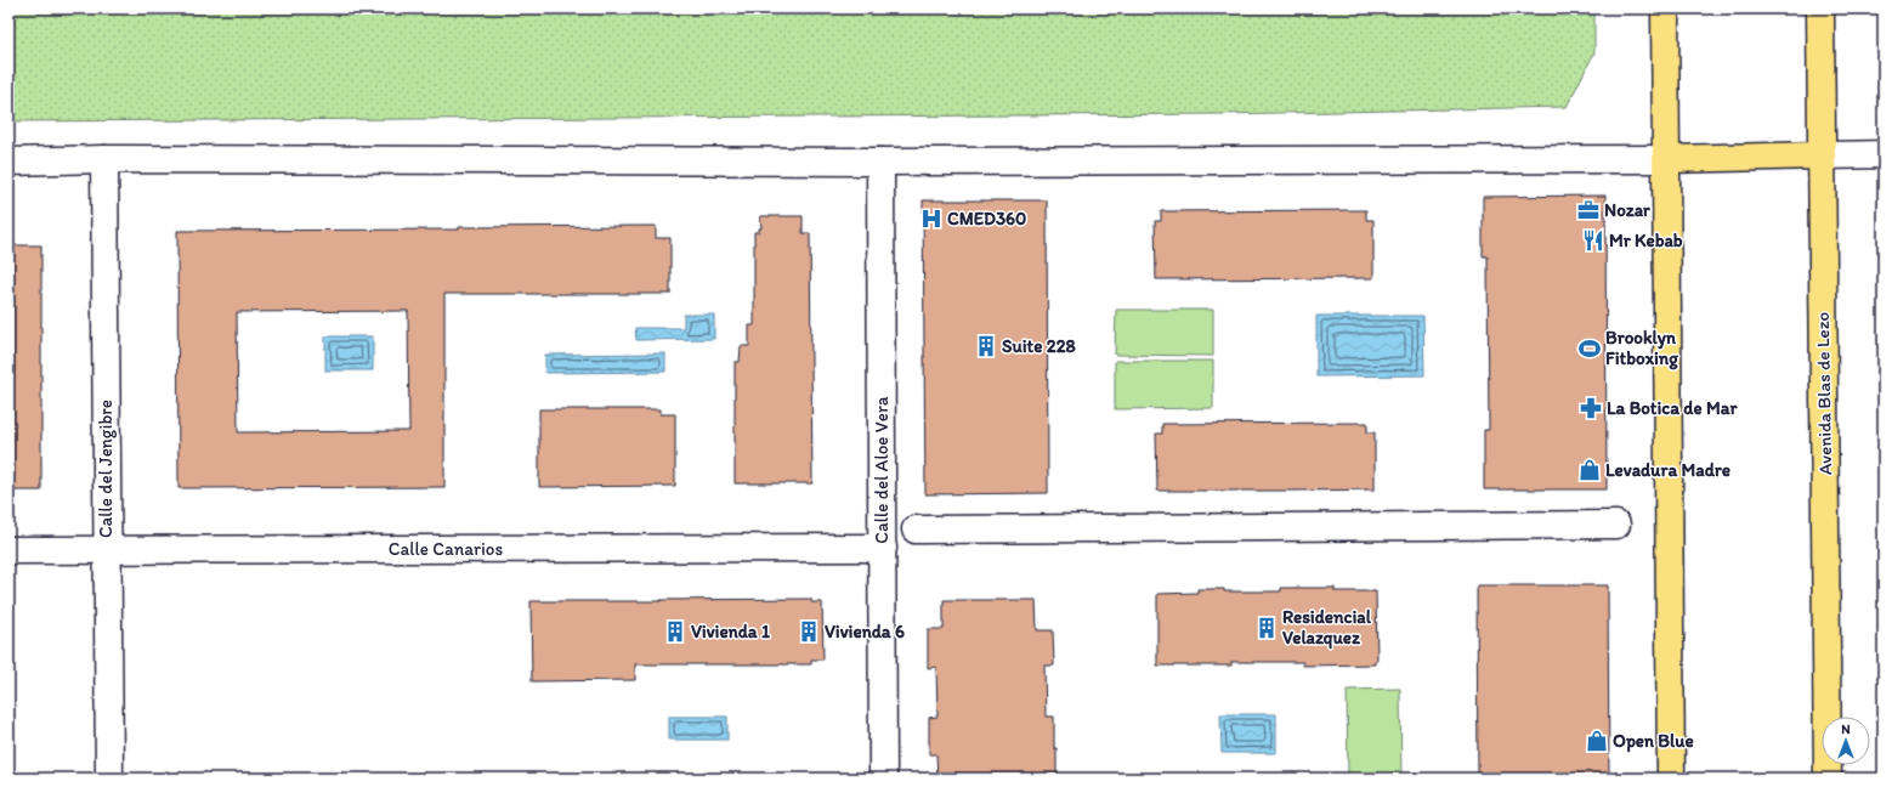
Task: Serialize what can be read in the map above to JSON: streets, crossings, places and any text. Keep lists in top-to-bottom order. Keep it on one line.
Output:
{"streets":{"main road":["Avenida Blas de Lezo"],"street":["Calle del Jengibre","Calle del Aloe Vera","Calle Canarios"]},"crossings":[["Calle del Jengibre","Calle Canarios"],["Calle del Aloe Vera","Calle Canarios"]],"places":{"office":["Nozar"],"hospital":["CMED360"],"restaurant":["Mr Kebab"],"building":["Suite 228","Residencial Velazquez","Vivienda 1","Vivienda 6"],"sports":["Brooklyn Fitboxing"],"pharmacy":["La Botica de Mar"],"shop":["Levadura Madre","Open Blue"]},"north":"top"}
